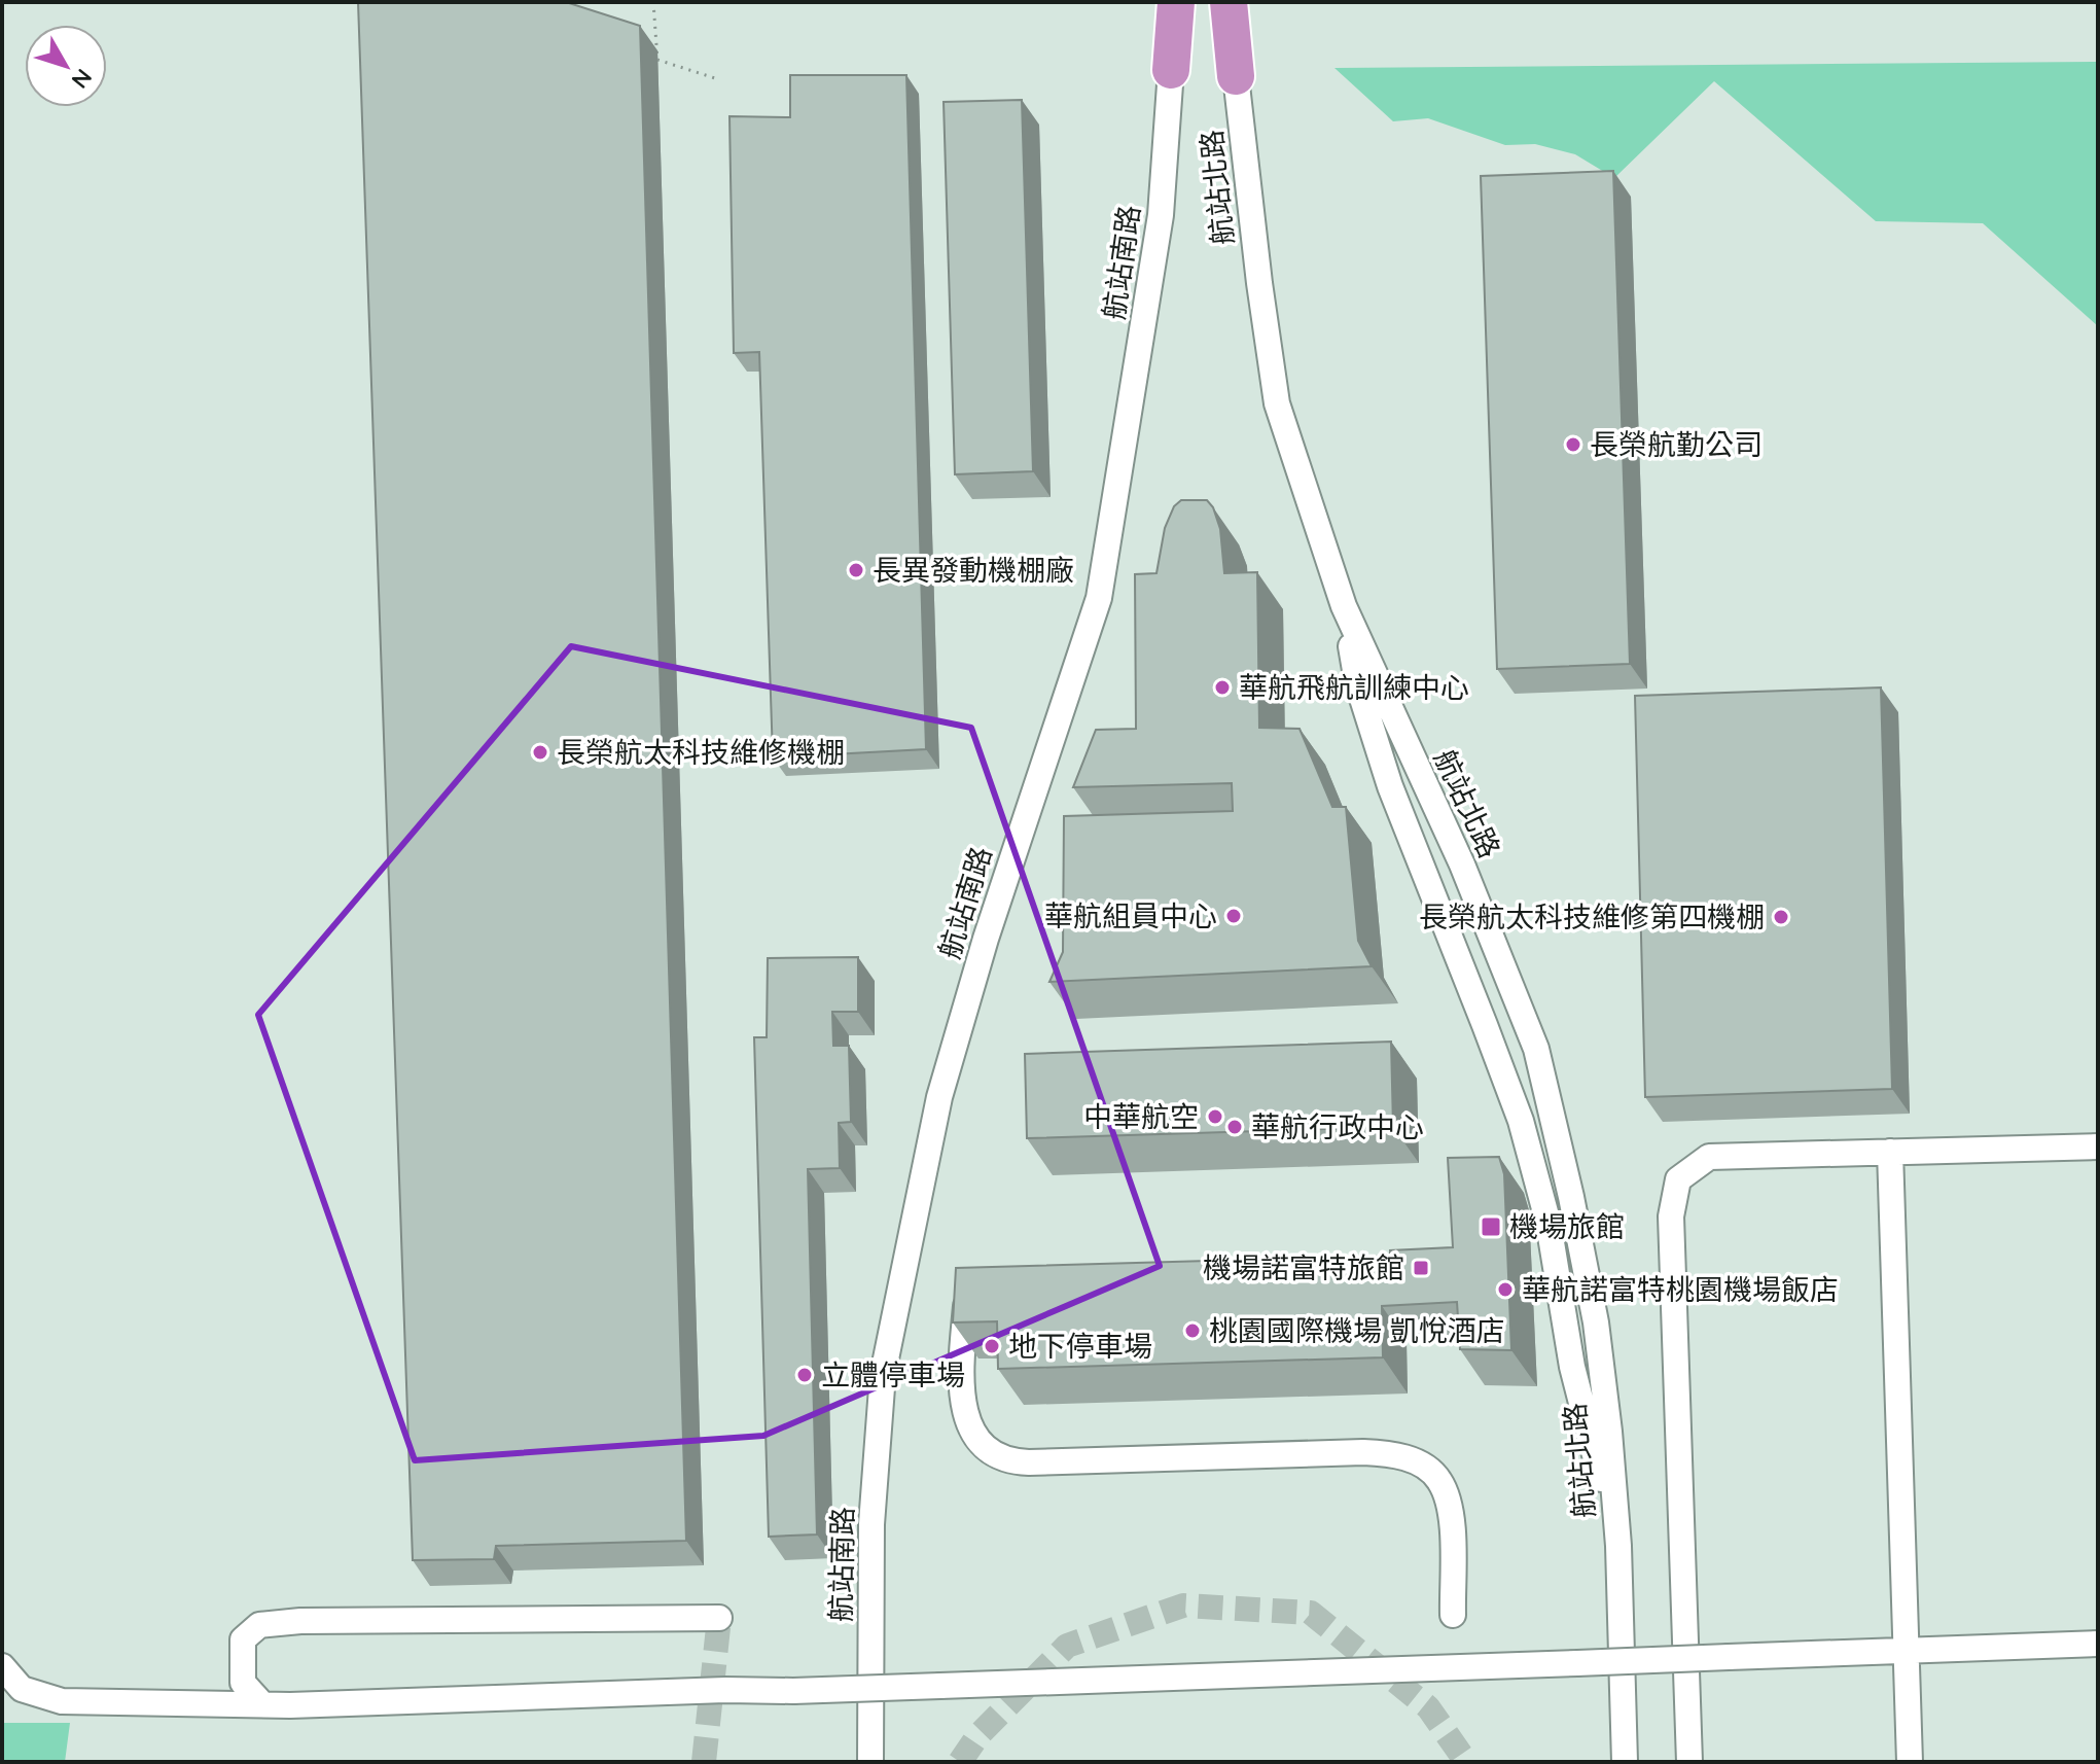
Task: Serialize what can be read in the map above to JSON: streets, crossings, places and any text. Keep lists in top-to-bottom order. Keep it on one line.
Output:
{"streets":{"street":["航站北路","航站南路"]},"places":{"other":["長榮航勤公司","長異發動機棚廠","華航飛航訓練中心","長榮航太科技維修機棚","華航組員中心","長榮航太科技維修第四機棚","中華航空","華航行政中心","華航諾富特桃園機場飯店","桃園國際機場 凱悅酒店","地下停車場","立體停車場"],"transit":["機場旅館","機場諾富特旅館"]},"north":"bottom right"}
